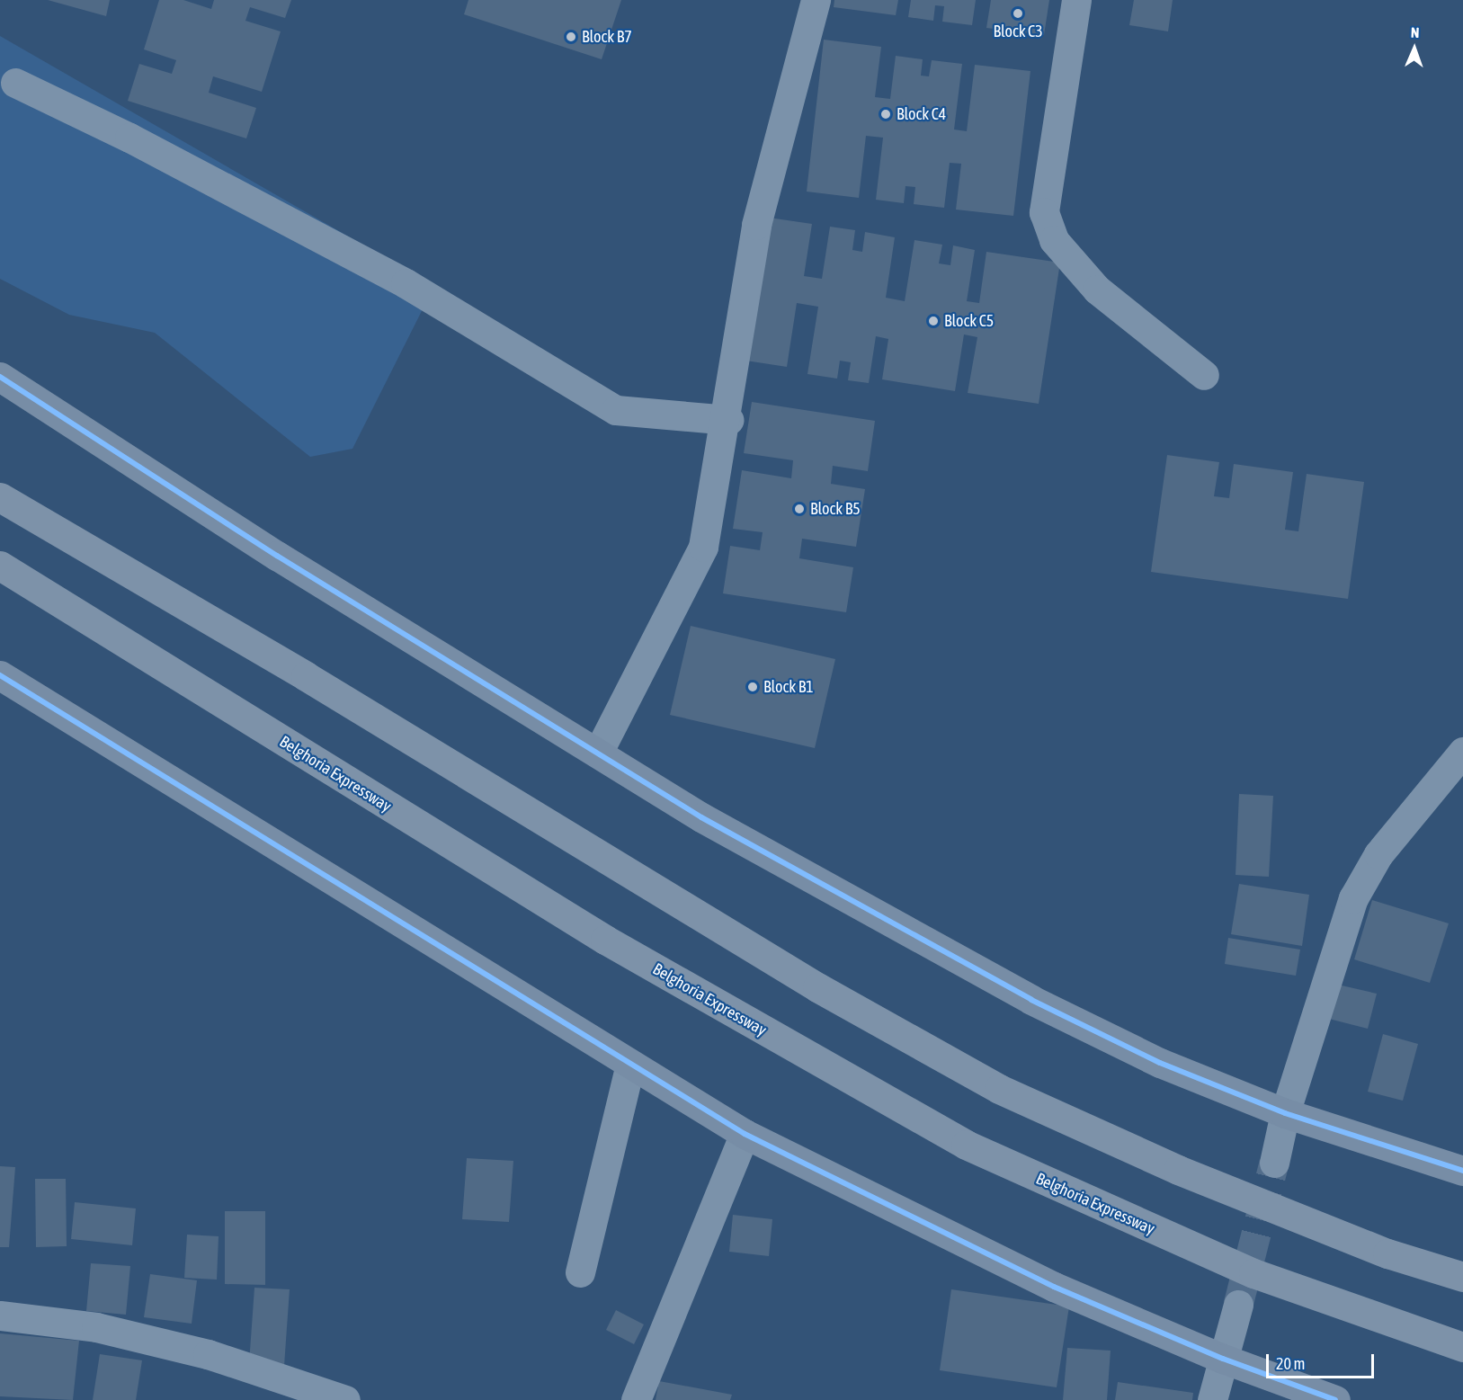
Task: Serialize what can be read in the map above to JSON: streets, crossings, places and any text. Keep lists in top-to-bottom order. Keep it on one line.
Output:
{"streets":{"highway":["Belghoria Expressway"]},"places":["Block C3","Block B7","Block C4","Block C5","Block B5","Block B1"],"scale_bar":"20 m","north":"top"}
